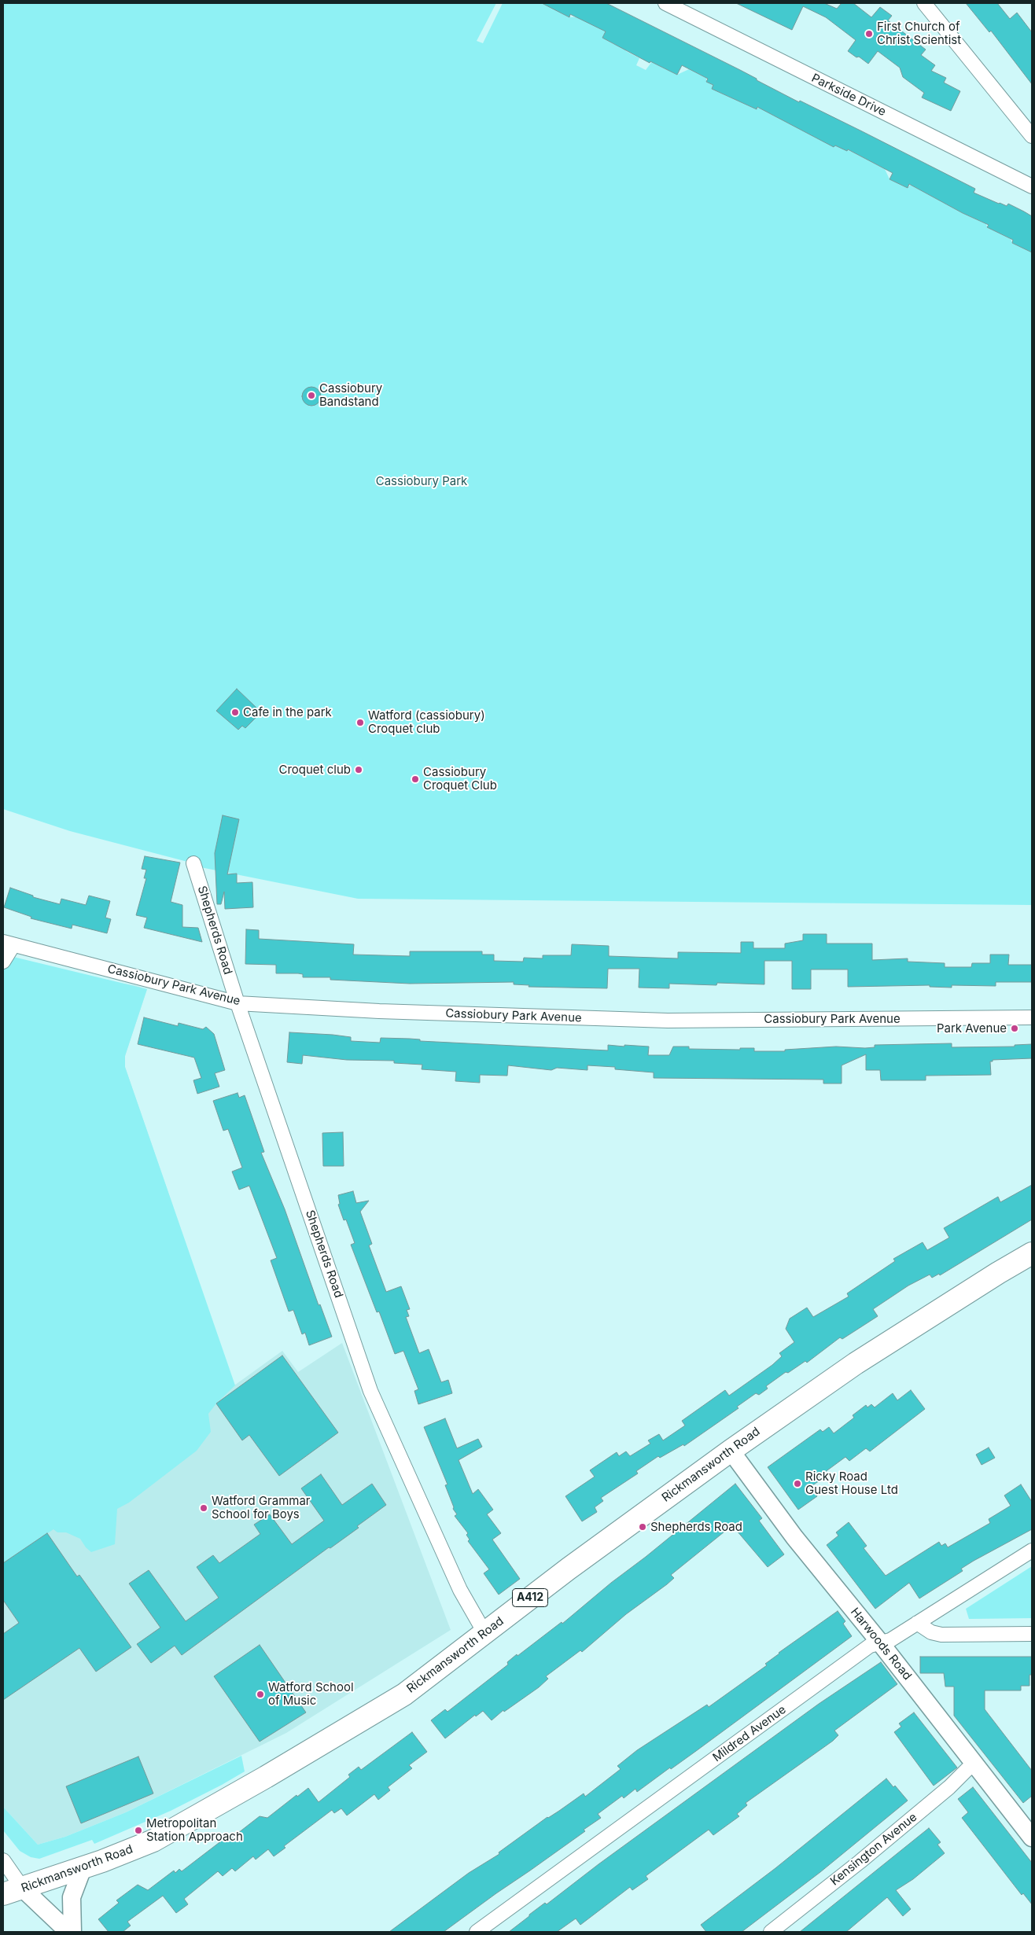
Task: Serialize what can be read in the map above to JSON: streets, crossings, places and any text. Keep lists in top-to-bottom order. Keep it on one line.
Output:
{"streets":{"main road":["Rickmansworth Road","A412"],"street":["Parkside Drive","Shepherds Road","Cassiobury Park Avenue","Harwoods Road","Mildred Avenue","Kensington Avenue"]},"crossings":[["Shepherds Road","Cassiobury Park Avenue"],["Shepherds Road","Rickmansworth Road"],["Rickmansworth Road","Harwoods Road"],["Harwoods Road","Mildred Avenue"],["Harwoods Road","Kensington Avenue"]],"parks":["Cassiobury Park"],"places":["First Church of Christ Scientist","Cassiobury Bandstand","Cafe in the park","Watford (cassiobury) Croquet club","Croquet club","Cassiobury Croquet Club","Park Avenue","Ricky Road Guest House Ltd","Watford Grammar School for Boys","Shepherds Road","Watford School of Music","Metropolitan Station Approach"]}
